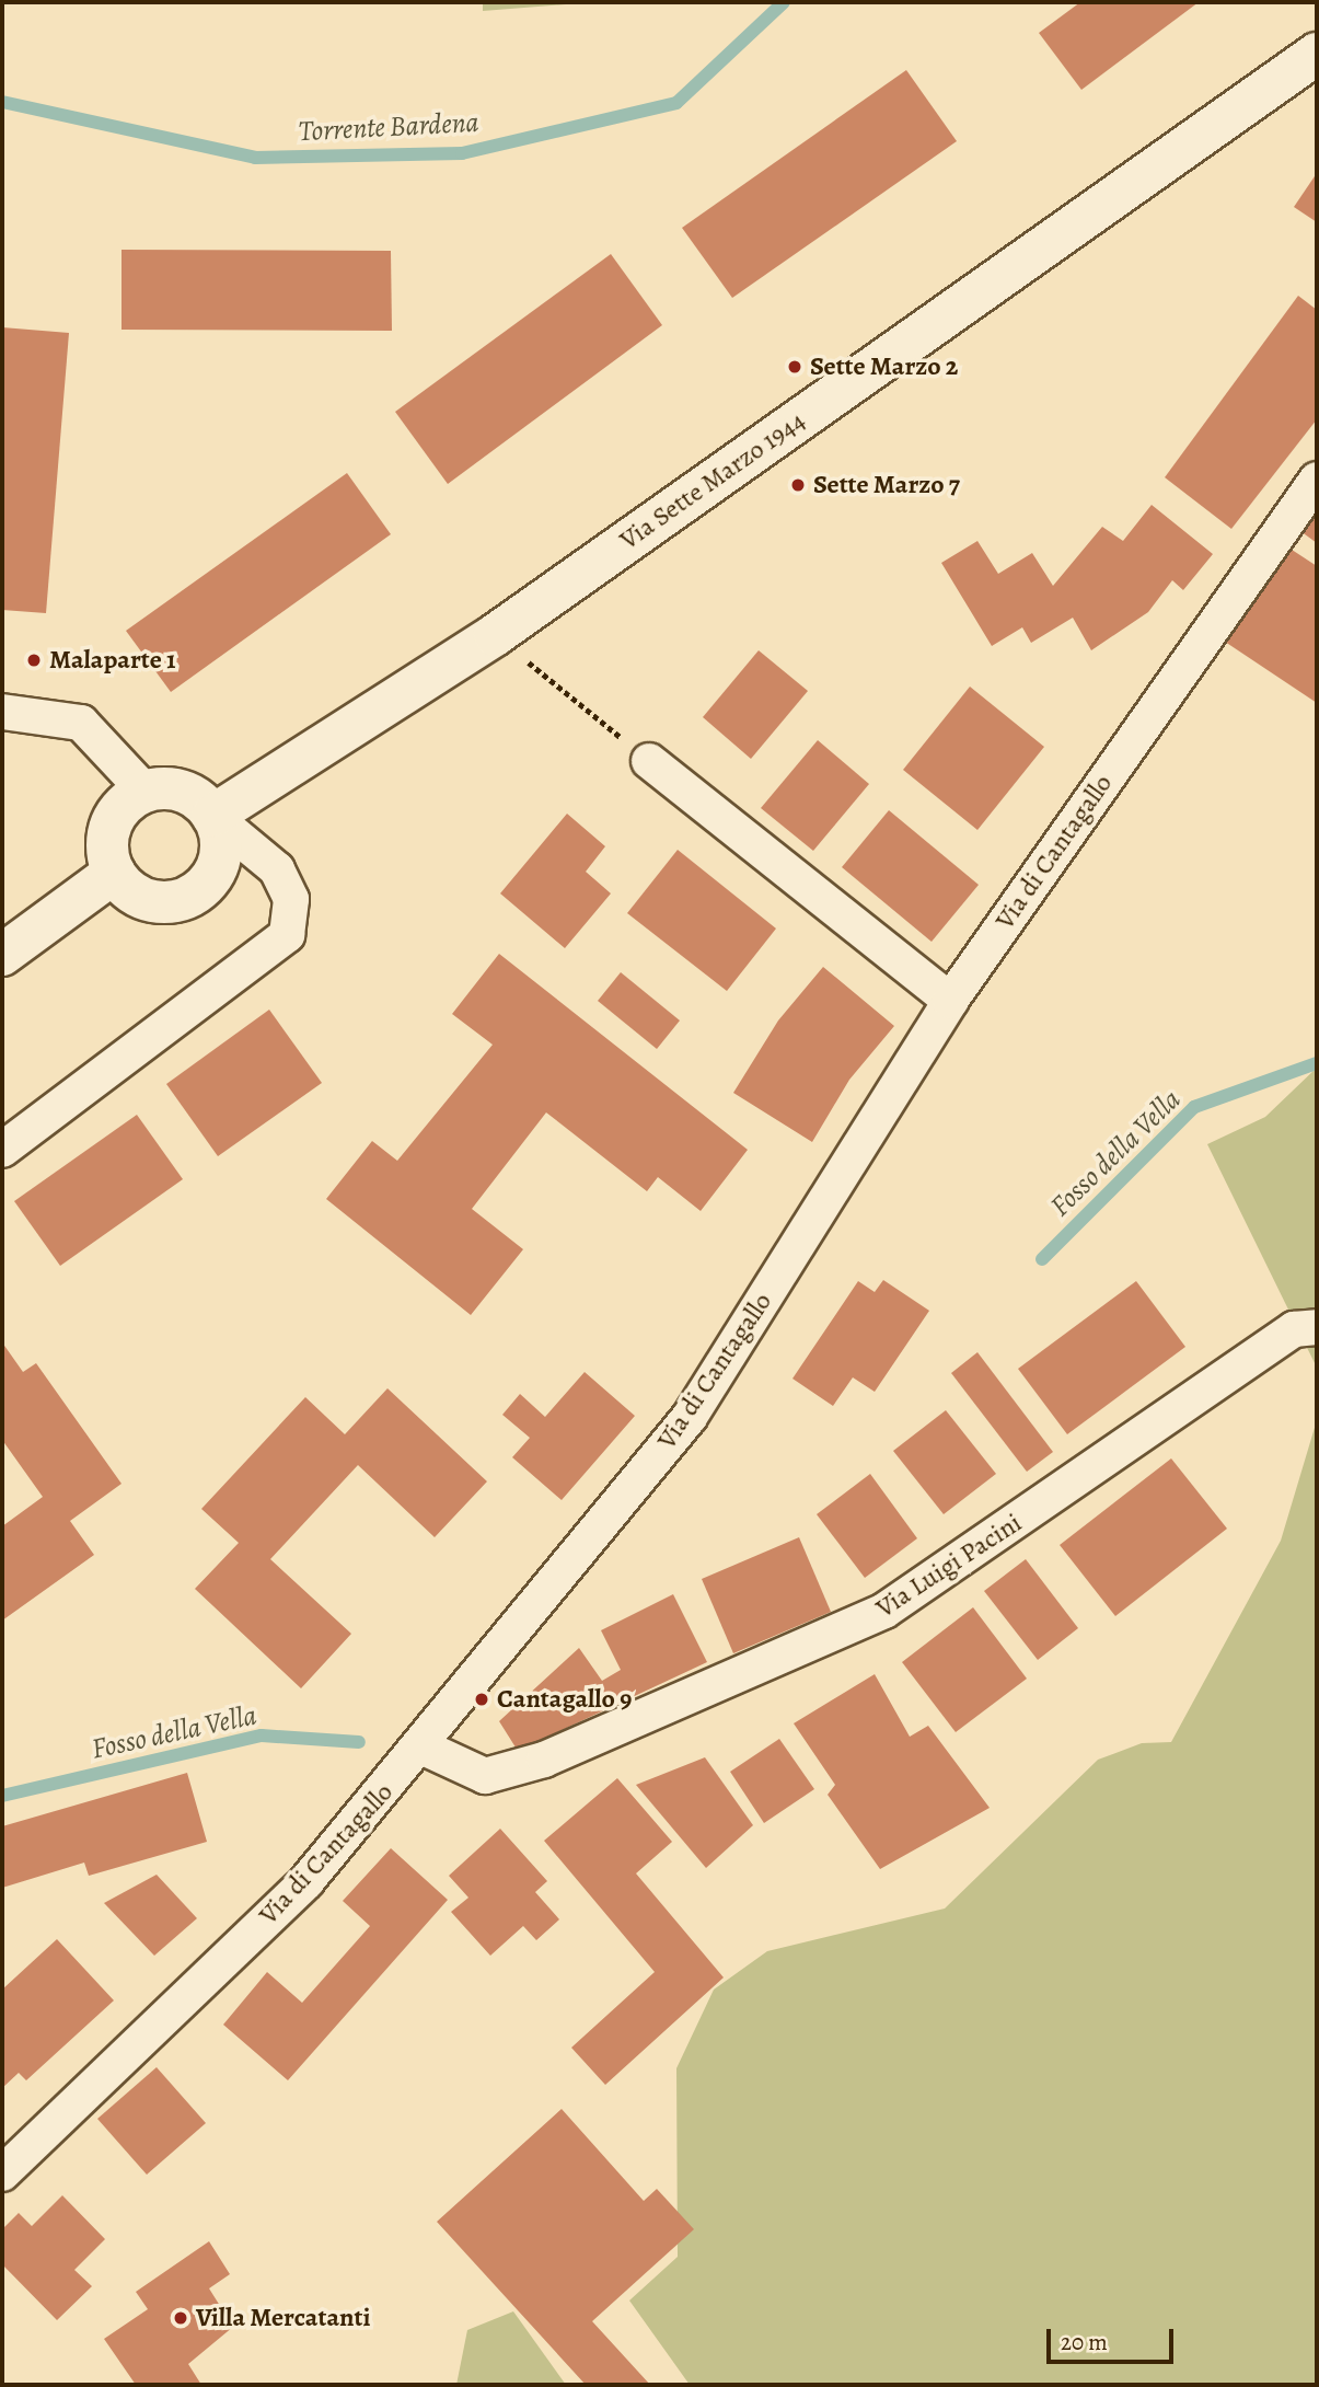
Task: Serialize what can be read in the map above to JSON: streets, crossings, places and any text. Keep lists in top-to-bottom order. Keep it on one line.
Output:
{"streets":{"street":["Via Sette Marzo 1944","Via di Cantagallo","Via Luigi Pacini"]},"crossings":[["Via di Cantagallo","Via Luigi Pacini"]],"water":["Torrente Bardena","Fosso della Vella"],"places":["Sette Marzo 2","Sette Marzo 7","Malaparte 1","Cantagallo 9","Villa Mercatanti"],"scale_bar":"20 m"}
